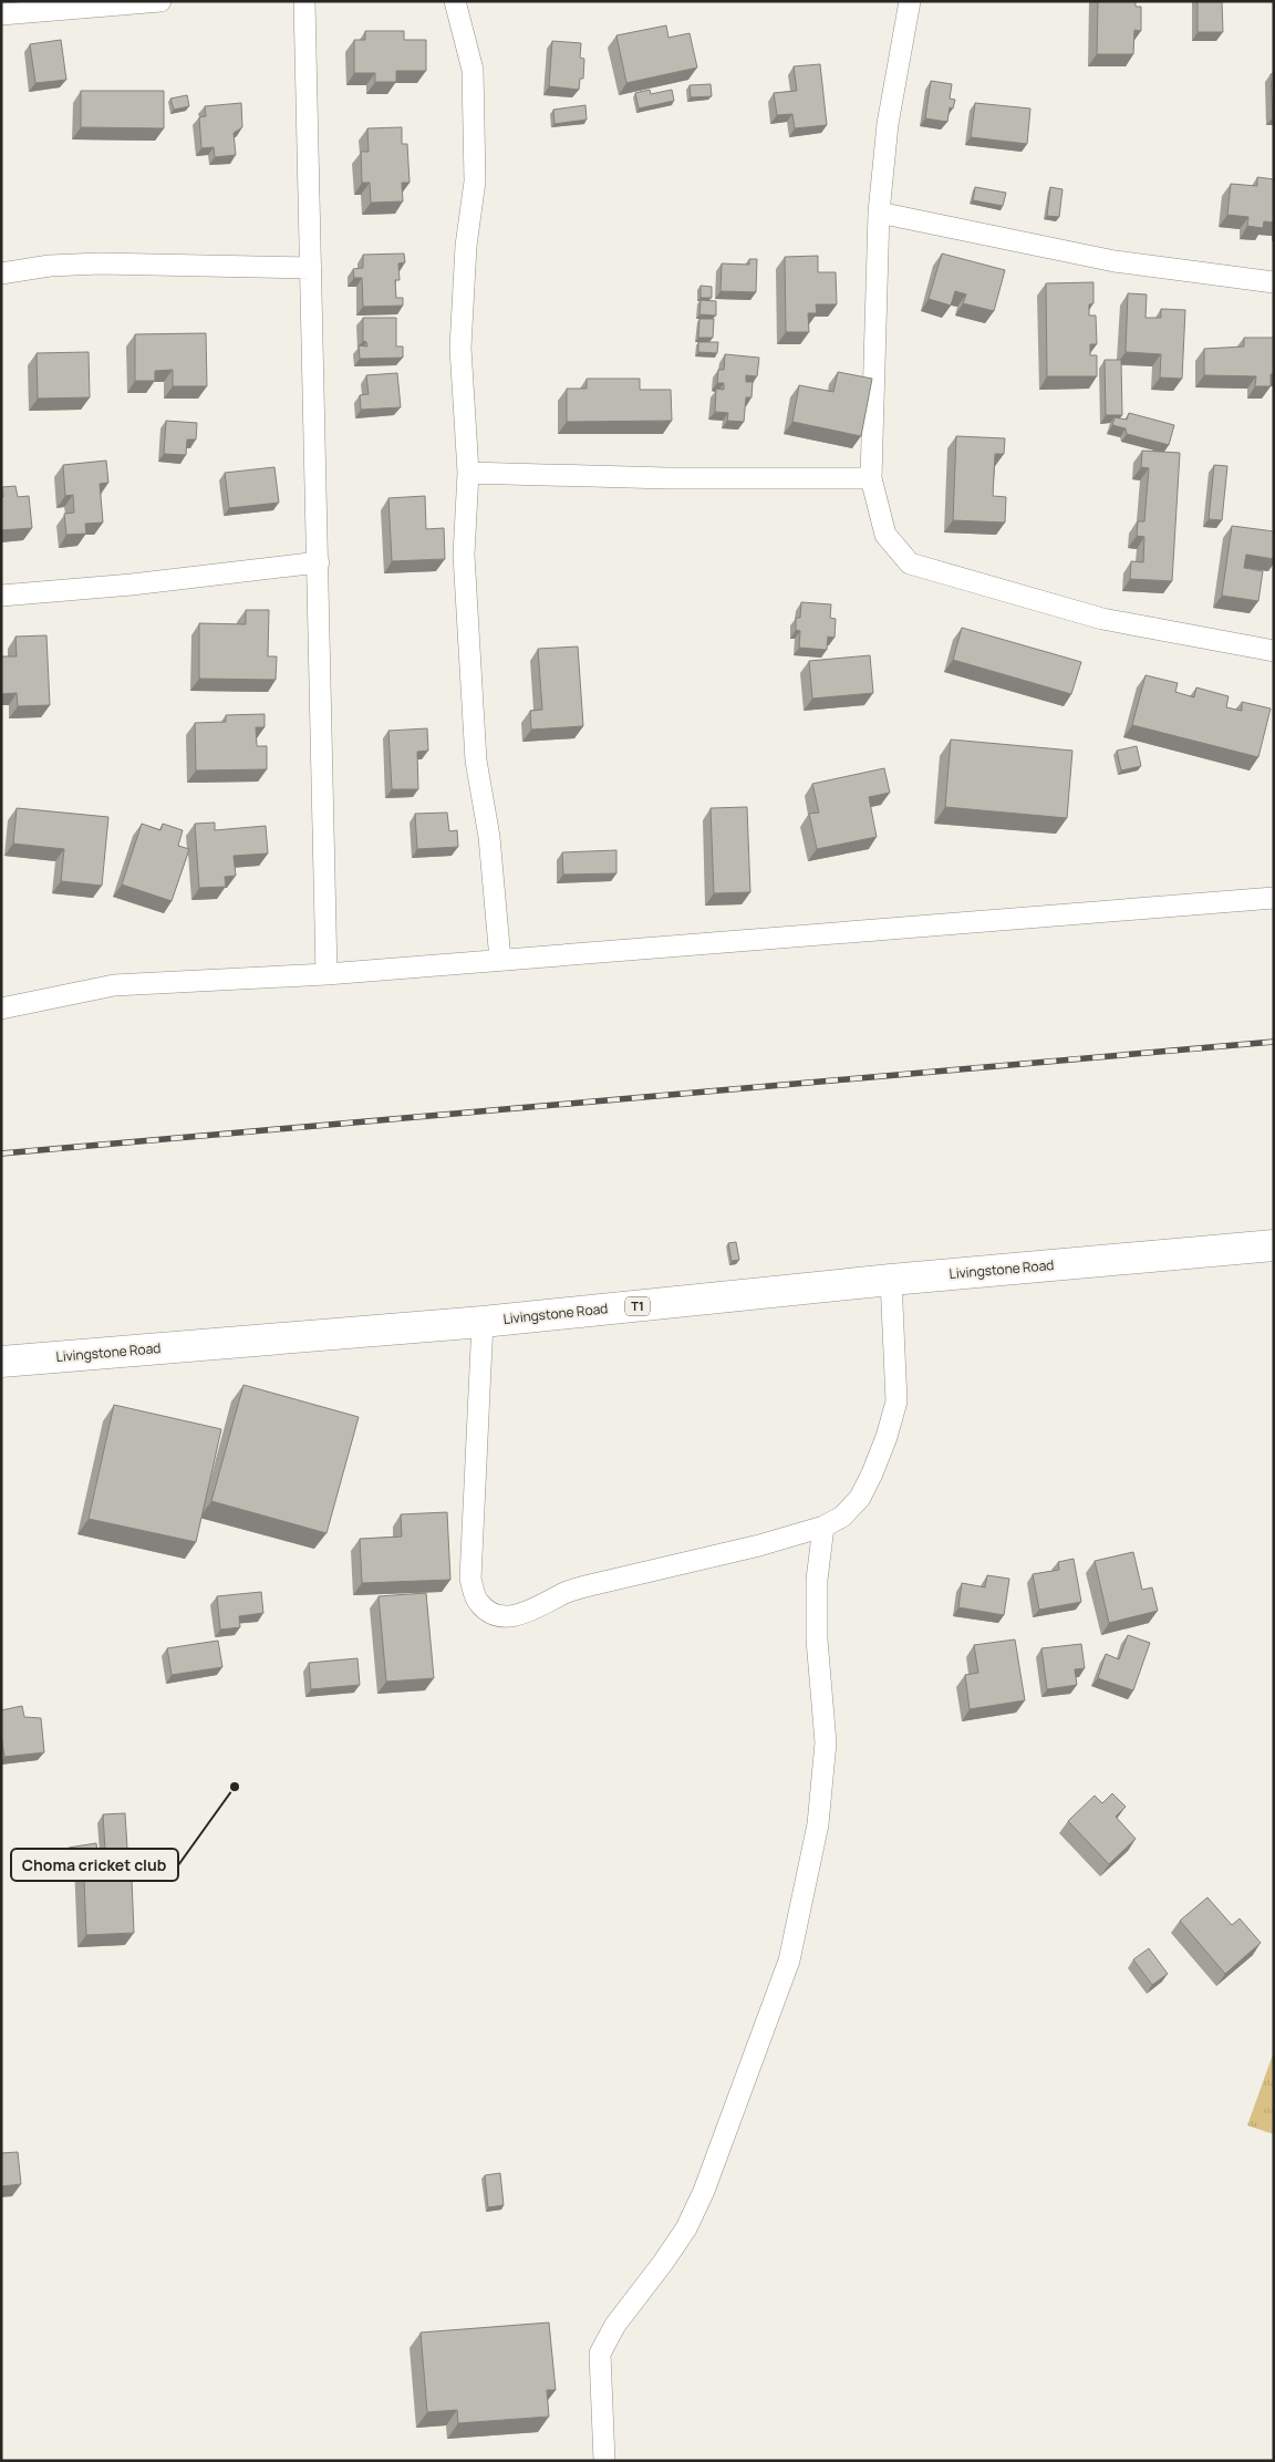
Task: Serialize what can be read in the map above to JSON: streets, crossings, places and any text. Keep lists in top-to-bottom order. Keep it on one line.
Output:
{"streets":{"highway":["Livingstone Road","T1"]},"places":["Choma cricket club"]}
